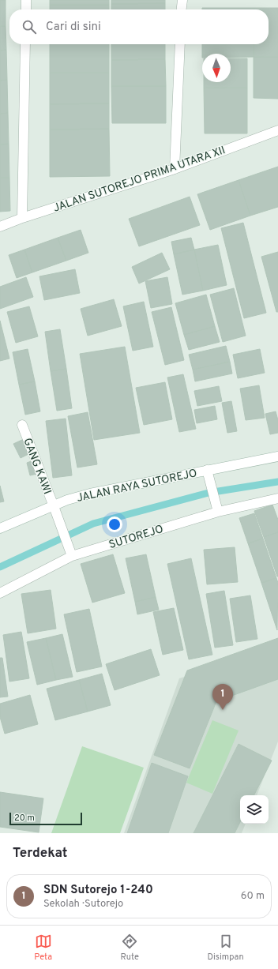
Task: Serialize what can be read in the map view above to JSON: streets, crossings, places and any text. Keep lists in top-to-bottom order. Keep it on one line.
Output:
{"streets":{"street":["JALAN SUTOREJO PRIMA UTARA XII","GANG KAWI","JALAN RAYA SUTOREJO","SUTOREJO"]},"crossings":[["GANG KAWI","JALAN RAYA SUTOREJO"],["GANG KAWI","SUTOREJO"]],"scale_bar":"20 m","north":"bottom","page":{"search":"Cari di sini","pins":"1","scale":"20 m","heading":"Terdekat","list":[{"mark":"1","name":"SDN Sutorejo 1-240","note":"Sekolah · Sutorejo","value":"60 m"}],"nav":["Peta","Rute","Disimpan"]}}
